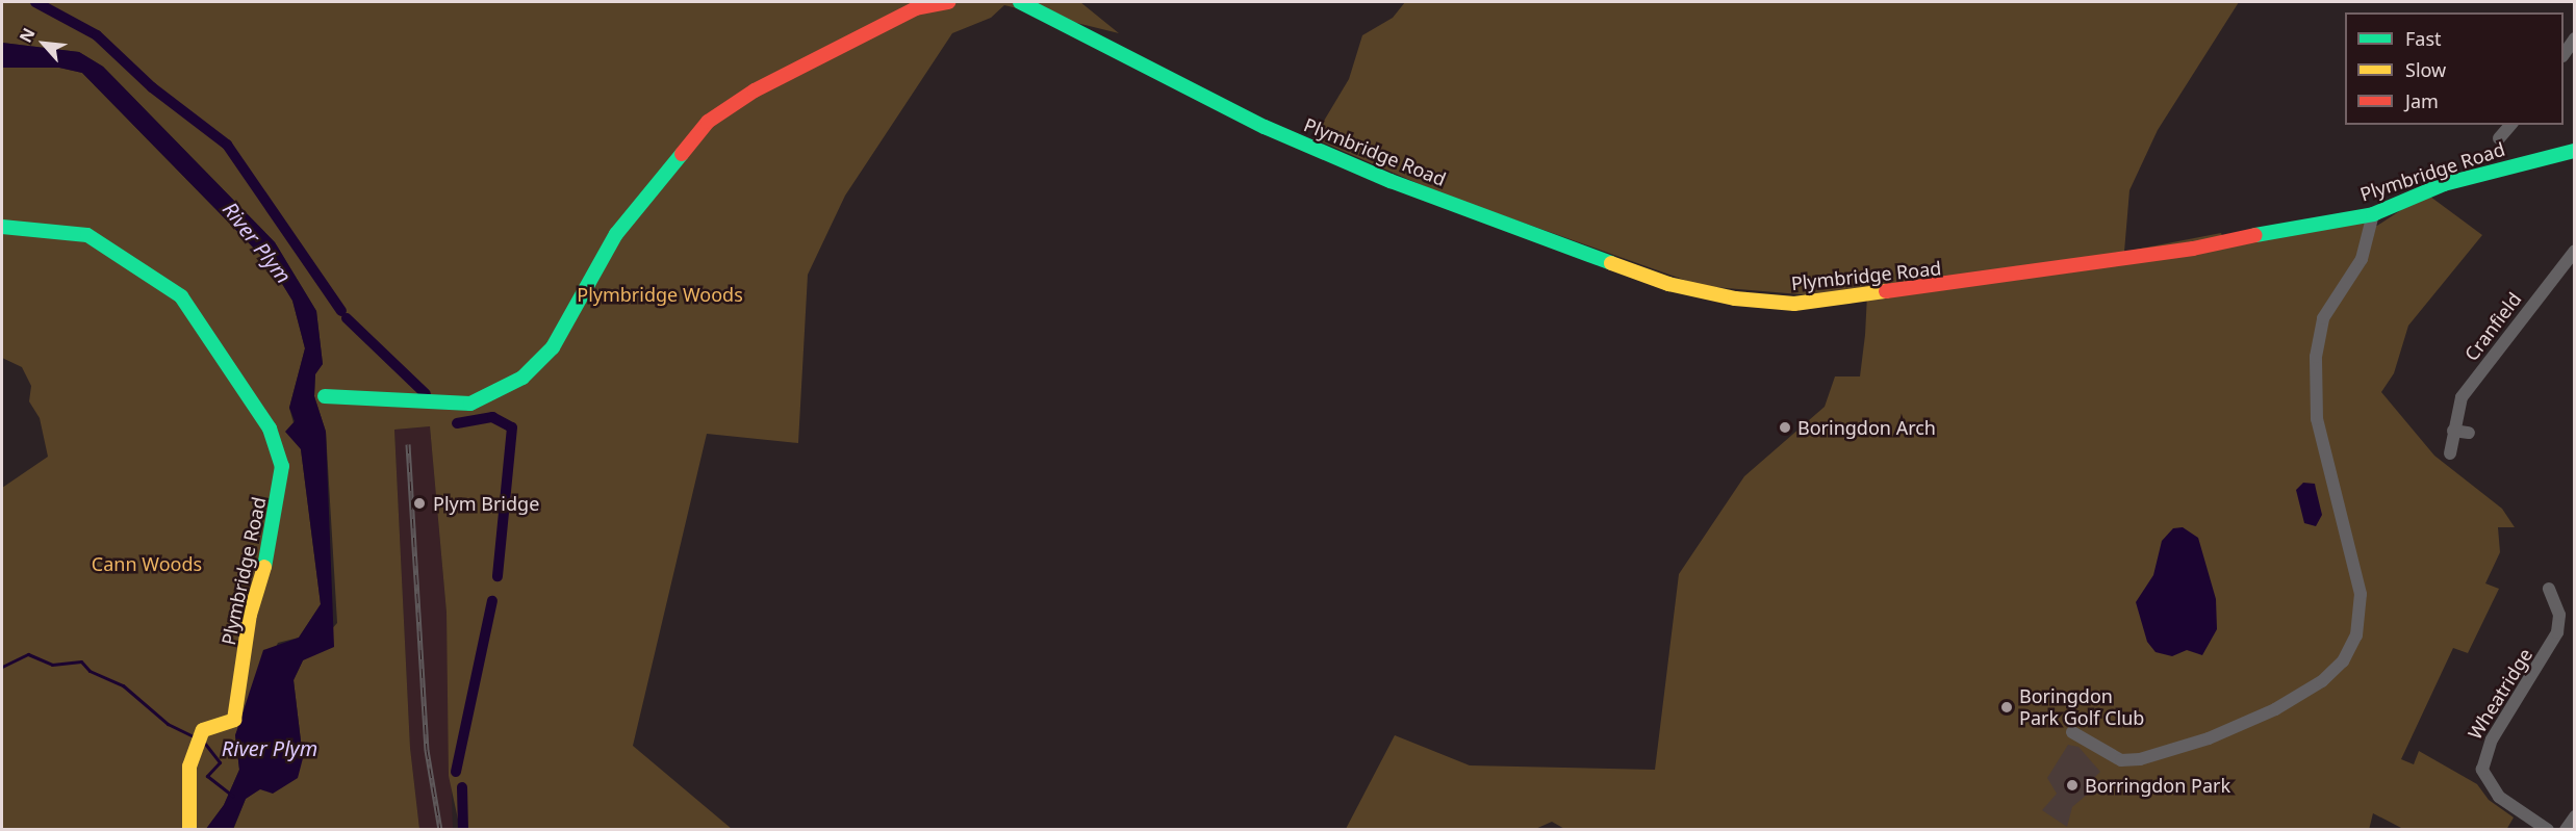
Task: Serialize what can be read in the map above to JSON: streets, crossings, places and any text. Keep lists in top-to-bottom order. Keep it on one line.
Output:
{"streets":{"street":["Plymbridge Road","Cranfield","Wheatridge"]},"water":["River Plym"],"parks":["Plymbridge Woods","Cann Woods"],"places":["Boringdon Arch","Plym Bridge","Boringdon Park Golf Club","Borringdon Park"],"legend":["Fast","Slow","Jam"],"north":"top left"}
